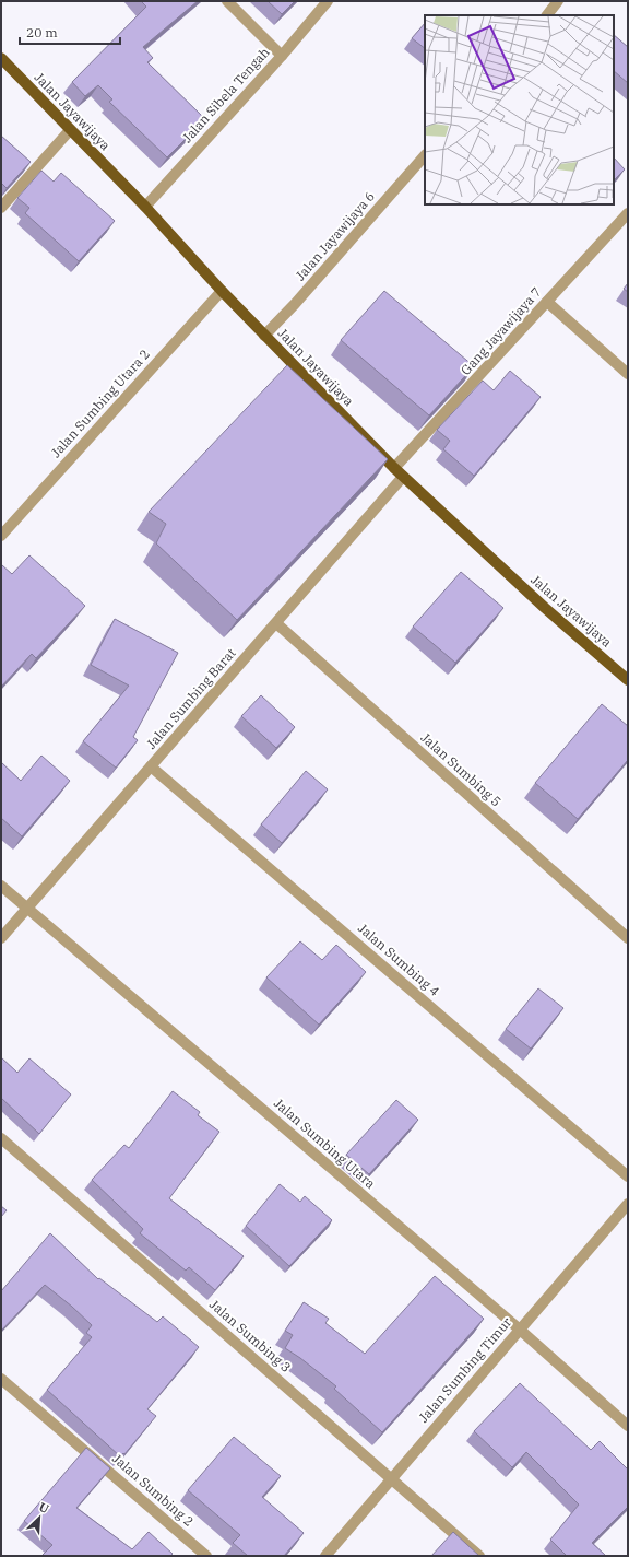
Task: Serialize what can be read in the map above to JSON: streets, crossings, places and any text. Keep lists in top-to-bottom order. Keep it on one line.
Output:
{"streets":{"main road":["Jalan Jayawijaya"],"street":["Jalan Sibela Tengah","Jalan Jayawijaya 6","Gang Jayawijaya 7","Jalan Sumbing Utara 2","Jalan Sumbing Barat","Jalan Sumbing 5","Jalan Sumbing 4","Jalan Sumbing Utara","Jalan Sumbing 3","Jalan Sumbing Timur","Jalan Sumbing 2"]},"crossings":[["Jalan Sibela Tengah","Jalan Jayawijaya"],["Jalan Jayawijaya","Jalan Jayawijaya 6"],["Jalan Jayawijaya","Gang Jayawijaya 7"],["Jalan Jayawijaya","Jalan Sumbing Utara 2"],["Jalan Jayawijaya","Jalan Sumbing Barat"],["Jalan Sumbing Barat","Jalan Sumbing 5"],["Jalan Sumbing Barat","Jalan Sumbing 4"],["Jalan Sumbing Barat","Jalan Sumbing Utara"],["Jalan Sumbing Utara","Jalan Sumbing Timur"],["Jalan Sumbing 3","Jalan Sumbing Timur"]],"scale_bar":"20 m","north":"top right"}
